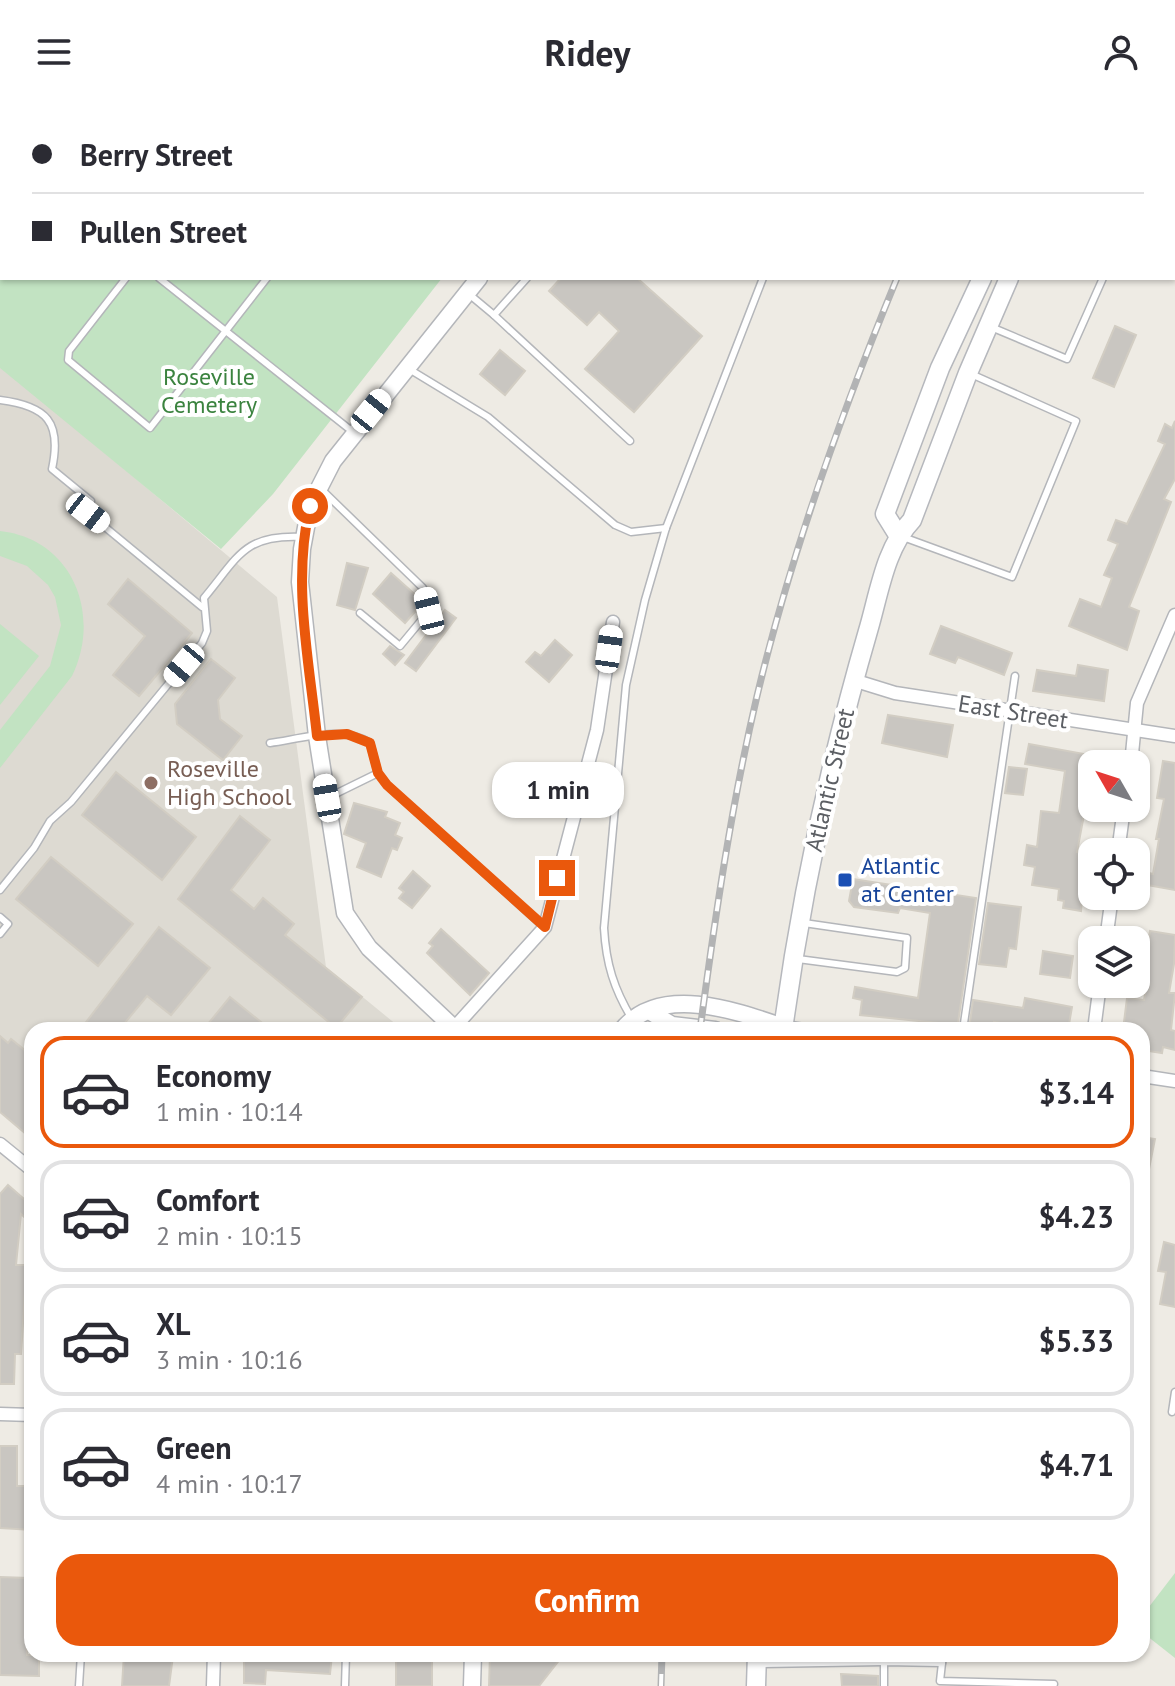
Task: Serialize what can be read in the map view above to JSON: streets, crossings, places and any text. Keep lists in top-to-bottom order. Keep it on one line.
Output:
{"streets":{"main road":["Atlantic Street"],"street":["East Street"]},"crossings":[["East Street","Atlantic Street"]],"parks":["Roseville Cemetery"],"places":{"other":["Roseville High School"],"transit":["Atlantic at Center"]},"north":"top left","page":{"header":"Ridey","banner":["Berry Street","Pullen Street"],"bubble":"1 min","list":[{"name":"Economy","note":"1 min · 10:14","value":"$3.14"},{"name":"Comfort","note":"2 min · 10:15","value":"$4.23"},{"name":"XL","note":"3 min · 10:16","value":"$5.33"},{"name":"Green","note":"4 min · 10:17","value":"$4.71"}],"buttons":"Confirm"}}
